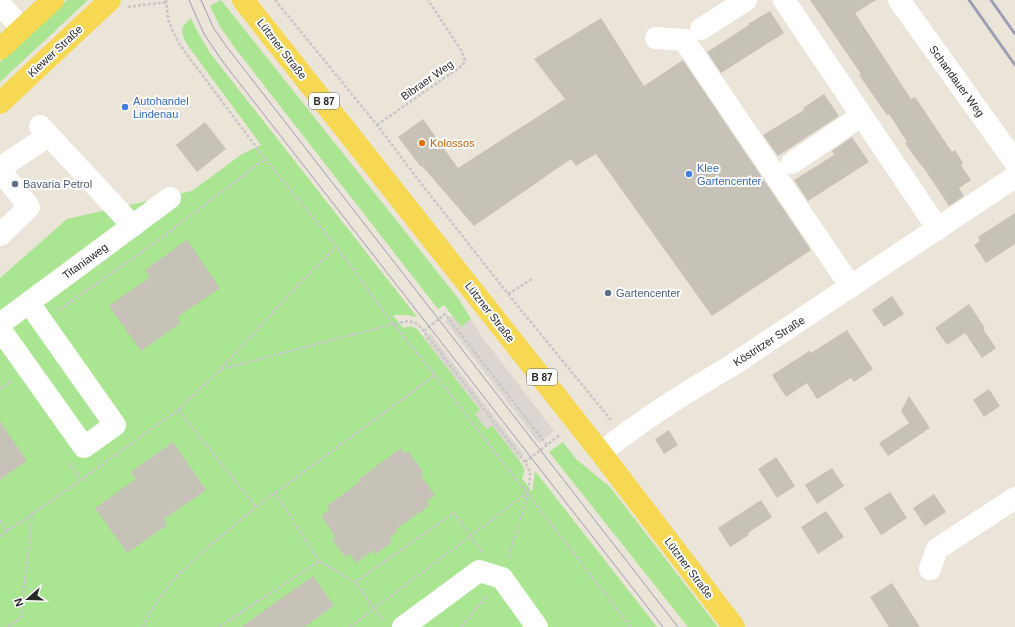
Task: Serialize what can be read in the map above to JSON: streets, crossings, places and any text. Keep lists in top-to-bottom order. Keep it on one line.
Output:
{"streets":{"main road":["Lützner Straße","Kiewer Straße","B 87"],"street":["Schandauer Weg","Titaniaweg","Köstritzer Straße"],"path":["Bibraer Weg"]},"crossings":[["Lützner Straße","Köstritzer Straße"]],"places":["Autohandel Lindenau","Kolossos","Klee Gartencenter","Bavaria Petrol","Gartencenter"],"north":"left"}
